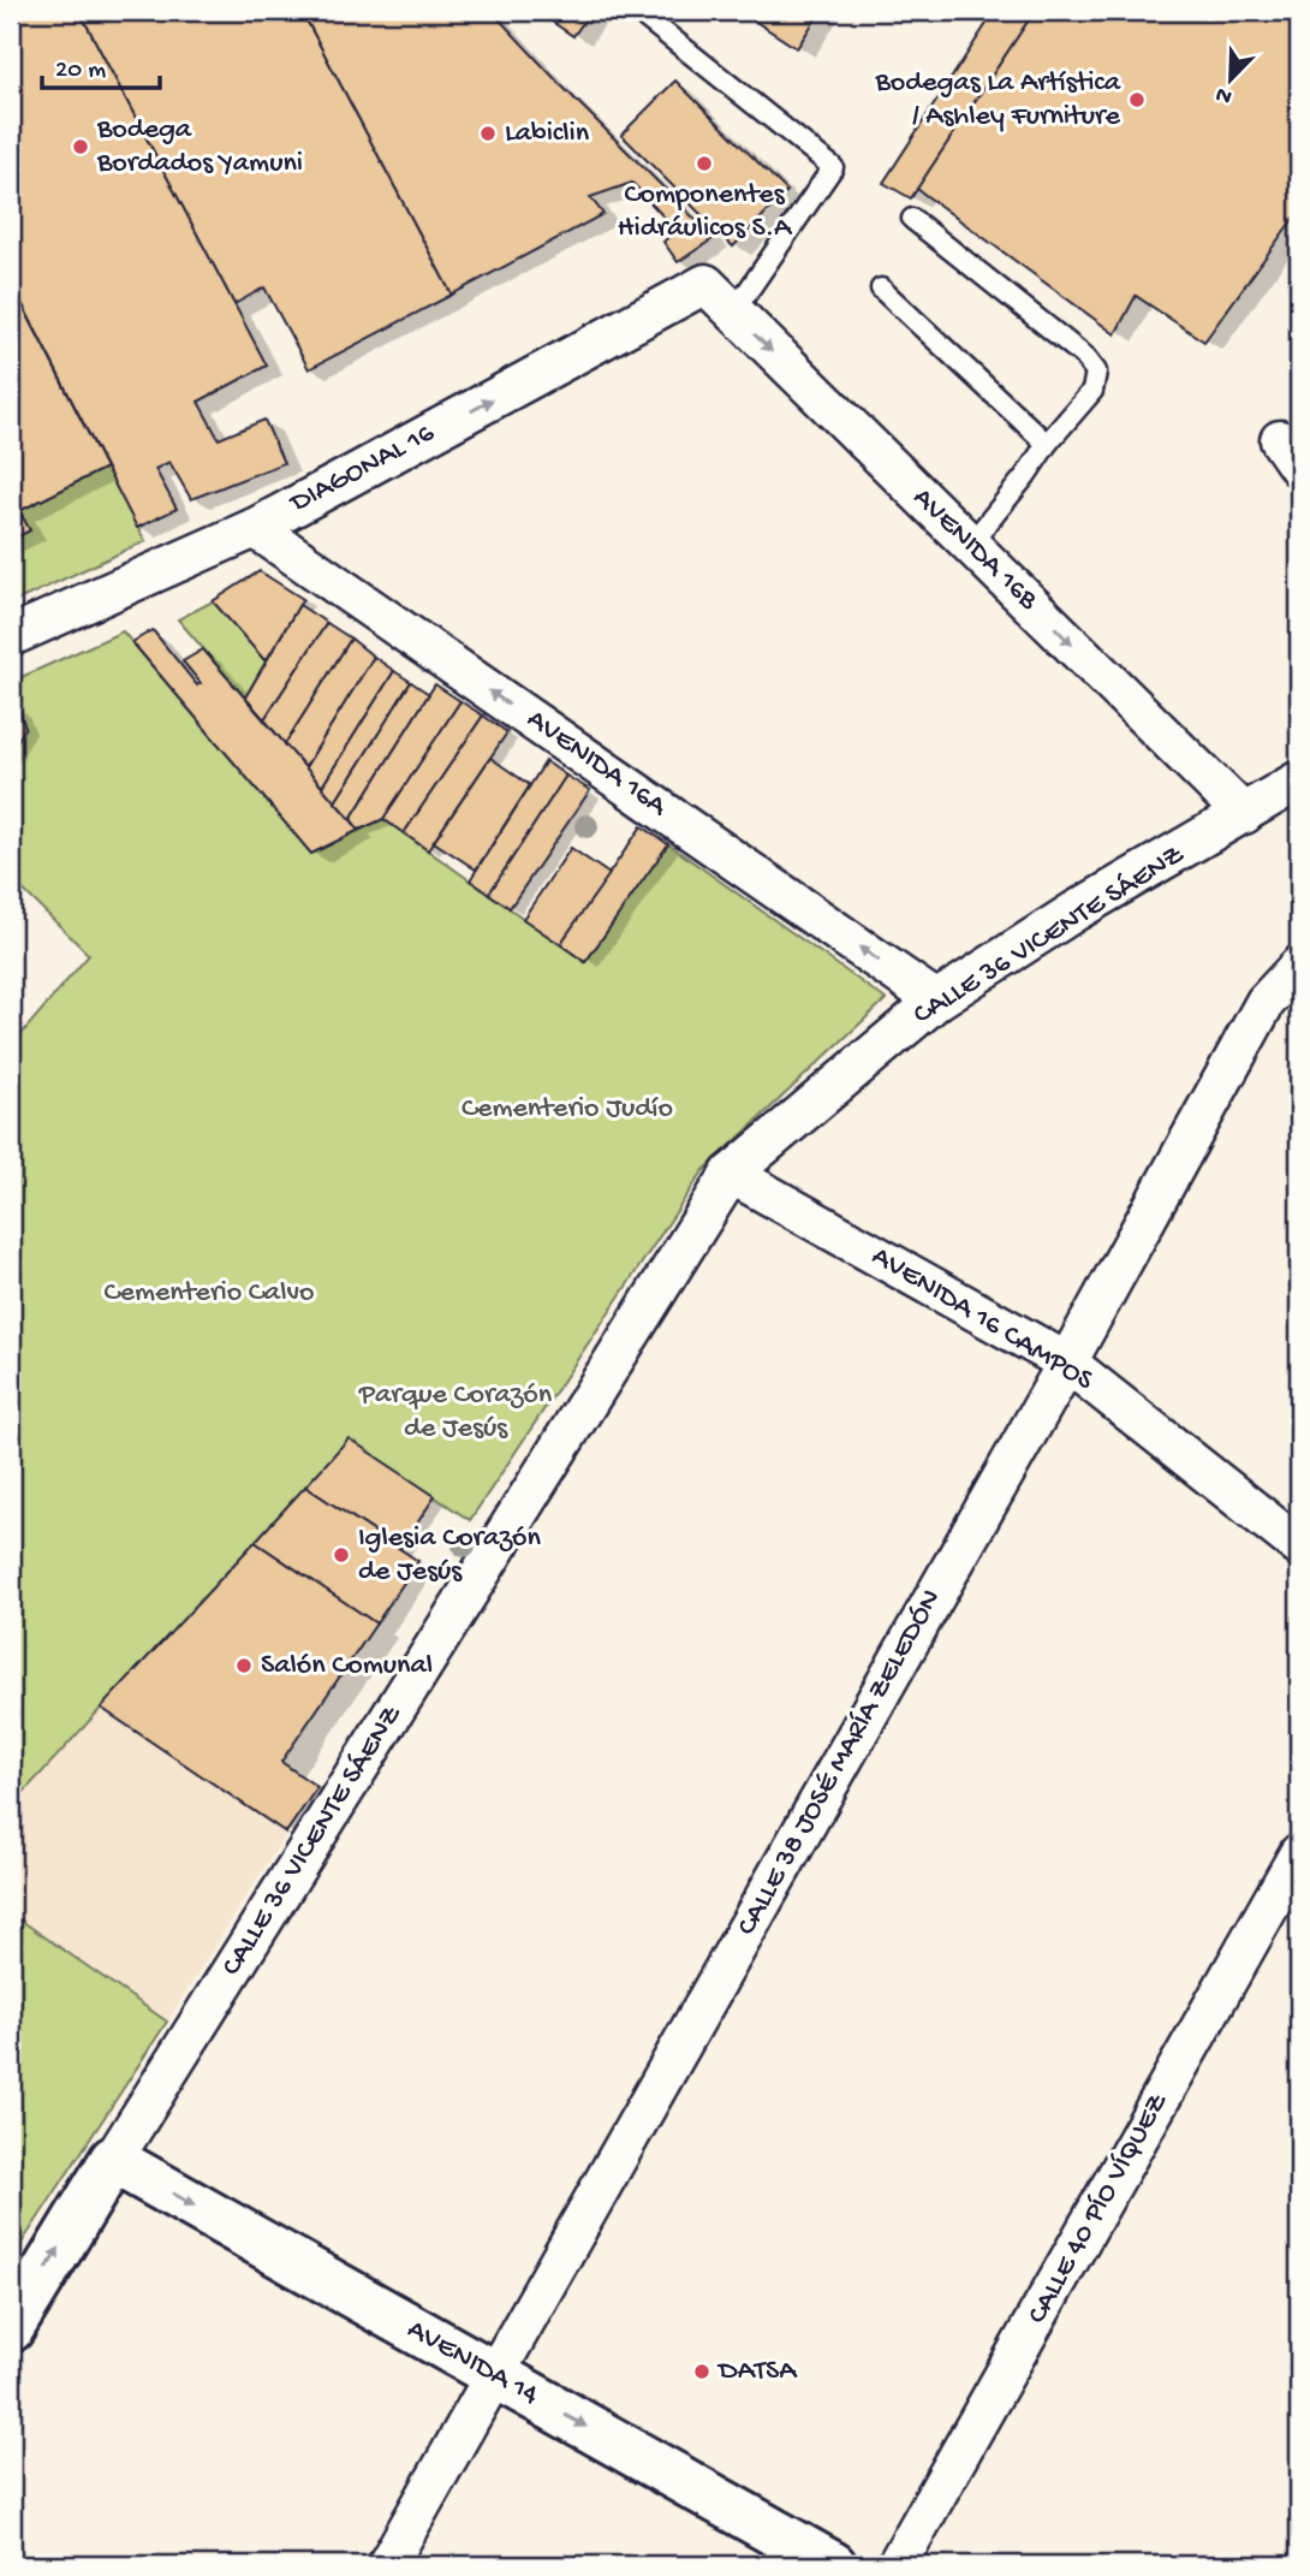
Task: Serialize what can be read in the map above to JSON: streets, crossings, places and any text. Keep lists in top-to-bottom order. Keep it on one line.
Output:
{"streets":{"street":["DIAGONAL 16","AVENIDA 16B","AVENIDA 16A","CALLE 36 VICENTE SÁENZ","AVENIDA 16 CAMPOS","CALLE 38 JOSÉ MARÍA ZELEDÓN","CALLE 40 PÍO VÍQUEZ","AVENIDA 14"]},"crossings":[["DIAGONAL 16","AVENIDA 16B"],["DIAGONAL 16","AVENIDA 16A"],["AVENIDA 16B","CALLE 36 VICENTE SÁENZ"],["AVENIDA 16A","CALLE 36 VICENTE SÁENZ"],["CALLE 36 VICENTE SÁENZ","AVENIDA 16 CAMPOS"],["CALLE 36 VICENTE SÁENZ","AVENIDA 14"],["AVENIDA 16 CAMPOS","CALLE 38 JOSÉ MARÍA ZELEDÓN"],["CALLE 38 JOSÉ MARÍA ZELEDÓN","AVENIDA 14"]],"one_way":["DIAGONAL 16","AVENIDA 16B","AVENIDA 16A","AVENIDA 14"],"parks":["Cementerio Judío","Cementerio Calvo","Parque Corazón de Jesús"],"places":["Bodegas La Artística / Ashley Furniture","Labiclin","Bodega Bordados Yamuni","Componentes Hidráulicos S.A","Iglesia Corazón de Jesús","Salón Comunal","DATSA"],"scale_bar":"20 m","north":"bottom left"}
